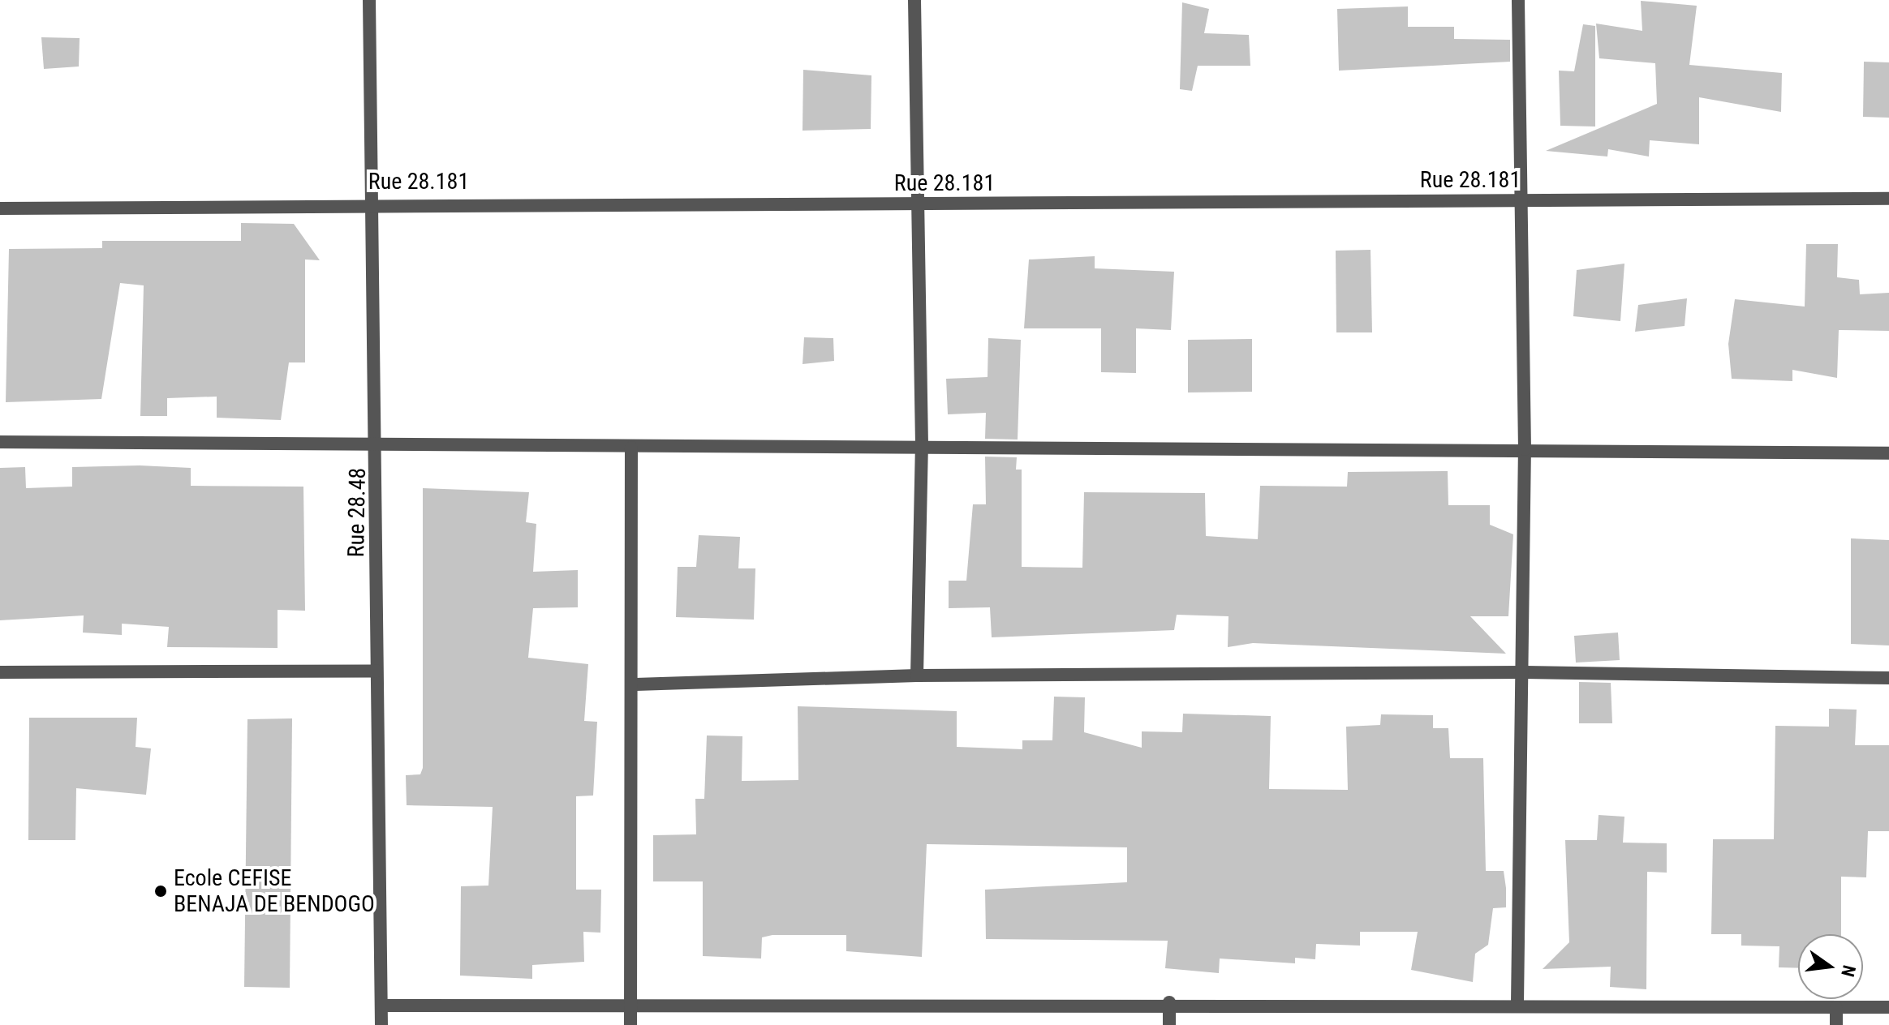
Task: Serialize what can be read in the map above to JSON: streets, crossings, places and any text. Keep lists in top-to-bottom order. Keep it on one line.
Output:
{"streets":{"street":["Rue 28.181","Rue 28.48"]},"crossings":[["Rue 28.181","Rue 28.48"]],"places":["Ecole CEFISE BENAJA DE BENDOGO"],"north":"right"}
